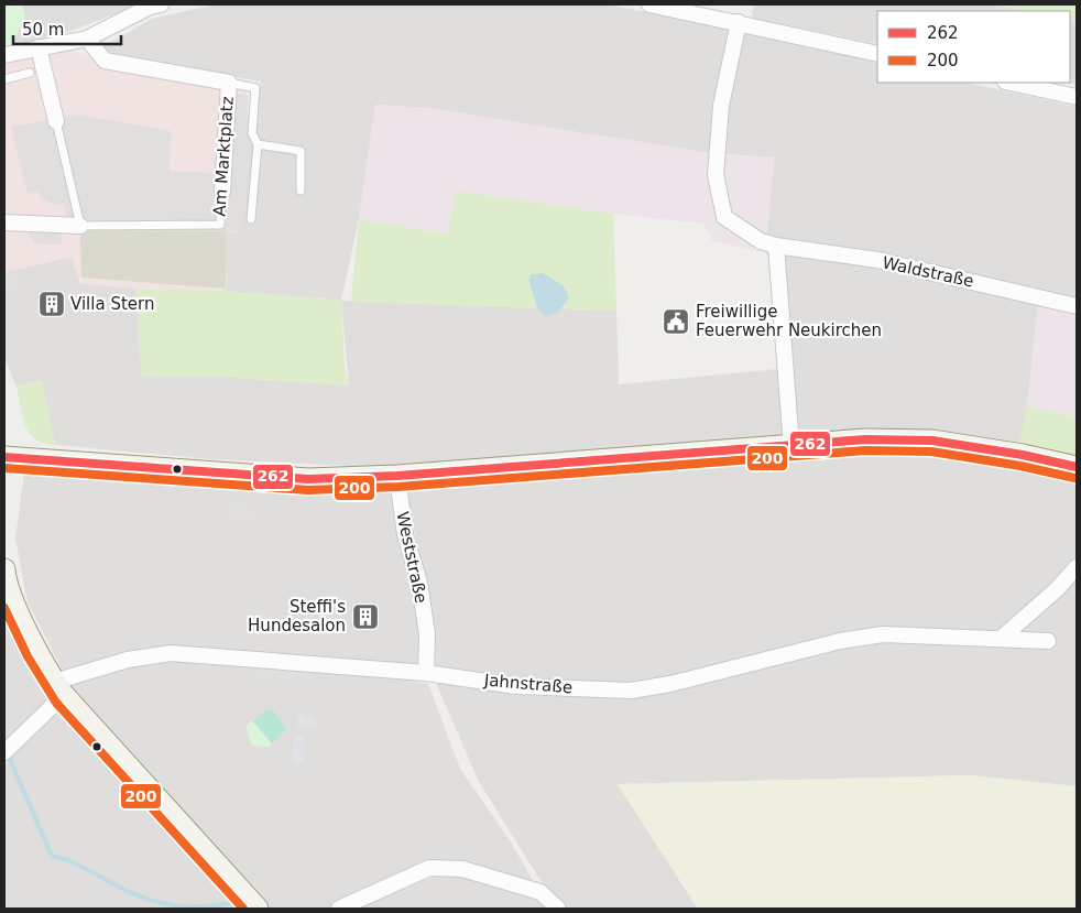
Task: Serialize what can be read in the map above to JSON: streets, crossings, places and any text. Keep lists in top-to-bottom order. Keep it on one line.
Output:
{"streets":{"street":["Am Marktplatz","Waldstraße","Weststraße","Jahnstraße"]},"crossings":[["Weststraße","Jahnstraße"]],"places":{"building":["Villa Stern","Steffi's Hundesalon"],"public building":["Freiwillige Feuerwehr Neukirchen"]},"lines":["transit line 262","transit line 200"],"legend":["262","200"],"scale_bar":"50 m"}
